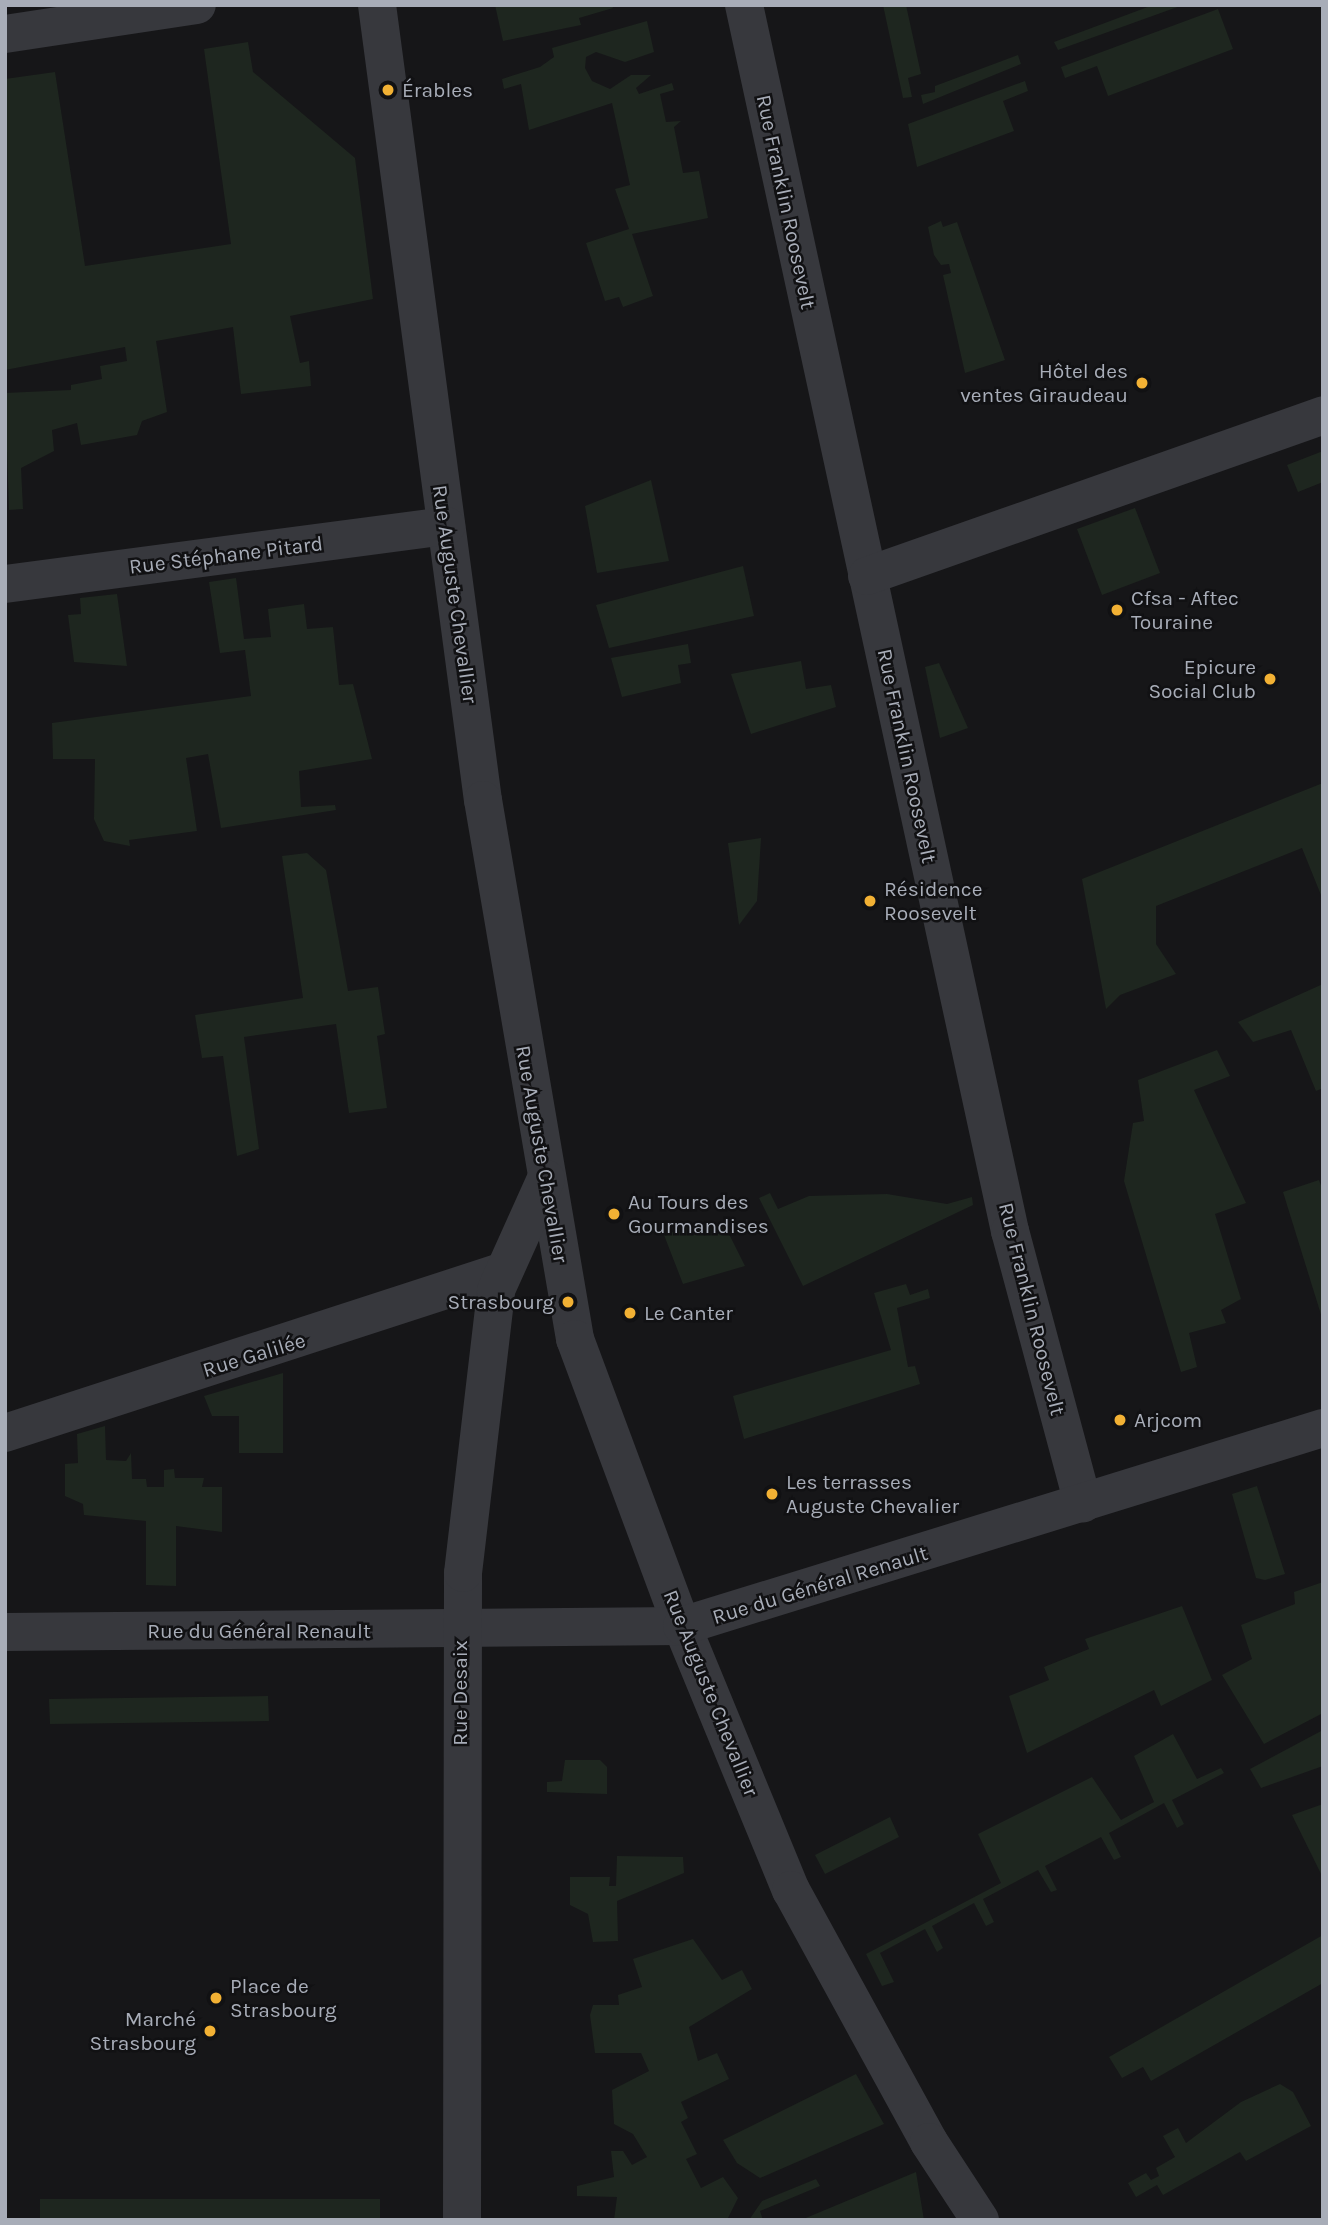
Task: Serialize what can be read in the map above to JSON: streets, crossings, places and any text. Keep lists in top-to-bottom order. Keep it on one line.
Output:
{"streets":{"street":["Rue Franklin Roosevelt","Rue Stéphane Pitard","Rue Auguste Chevallier","Rue Galilée","Rue du Général Renault","Rue Desaix"]},"crossings":[["Rue Franklin Roosevelt","Rue du Général Renault"],["Rue Stéphane Pitard","Rue Auguste Chevallier"],["Rue Auguste Chevallier","Rue du Général Renault"],["Rue Auguste Chevallier","Rue Desaix"],["Rue Galilée","Rue Desaix"],["Rue du Général Renault","Rue Desaix"]],"places":["Érables","Hôtel des ventes Giraudeau","Cfsa - Aftec Touraine","Epicure Social Club","Résidence Roosevelt","Au Tours des Gourmandises","Strasbourg","Le Canter","Arjcom","Les terrasses Auguste Chevalier","Place de Strasbourg","Marché Strasbourg"]}
